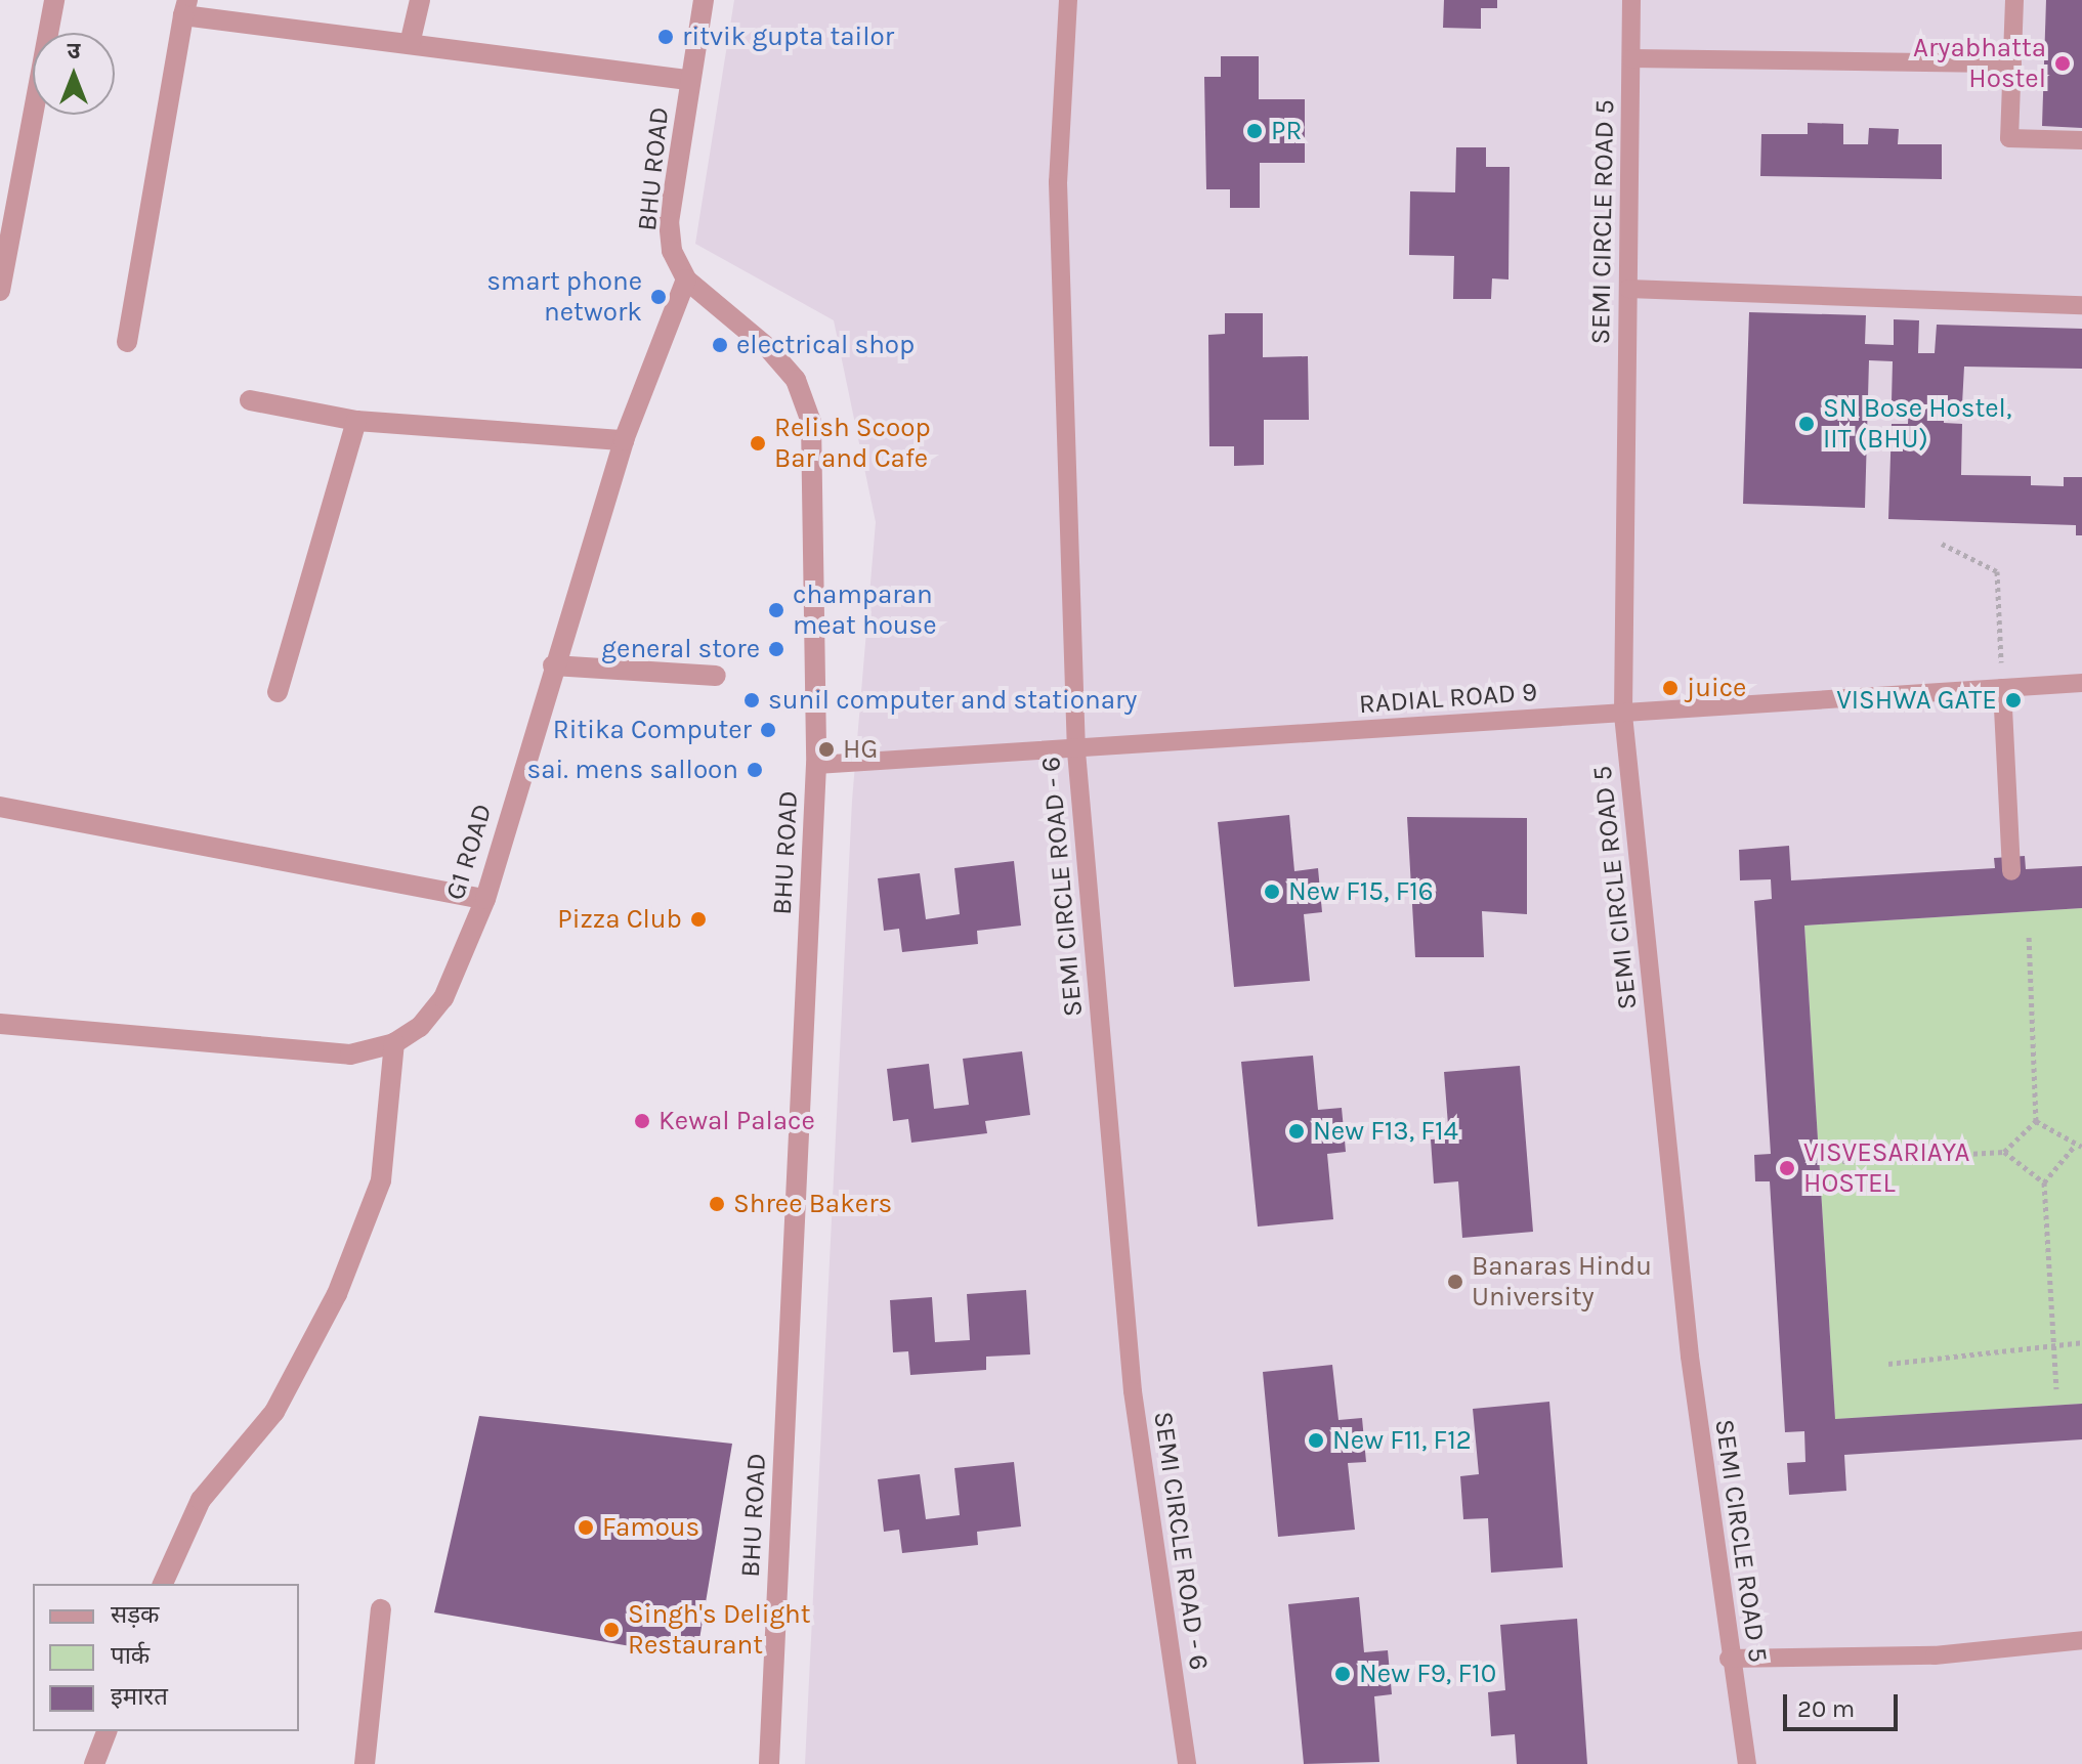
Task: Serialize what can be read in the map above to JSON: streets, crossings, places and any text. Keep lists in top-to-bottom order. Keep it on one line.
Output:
{"streets":{"street":["BHU ROAD","G1 ROAD"],"lane":["SEMI CIRCLE ROAD 5","RADIAL ROAD 9","SEMI CIRCLE ROAD - 6"]},"crossings":[["BHU ROAD","RADIAL ROAD 9"],["BHU ROAD","G1 ROAD"],["SEMI CIRCLE ROAD 5","RADIAL ROAD 9"],["RADIAL ROAD 9","SEMI CIRCLE ROAD - 6"]],"places":["ritvik gupta tailor","Aryabhatta Hostel","PR","smart phone network","electrical shop","SN Bose Hostel, IIT (BHU)","Relish Scoop Bar and Cafe","champaran meat house","general store","juice","sunil computer and stationary","VISHWA GATE","Ritika Computer","HG","sai. mens salloon","New F15, F16","Pizza Club","Kewal Palace","New F13, F14","VISVESARIAYA HOSTEL","Shree Bakers","Banaras Hindu University","New F11, F12","Famous","Singh's Delight Restaurant","New F9, F10"],"legend":["सड़क","पार्क","इमारत"],"scale_bar":"20 m","north":"top"}
